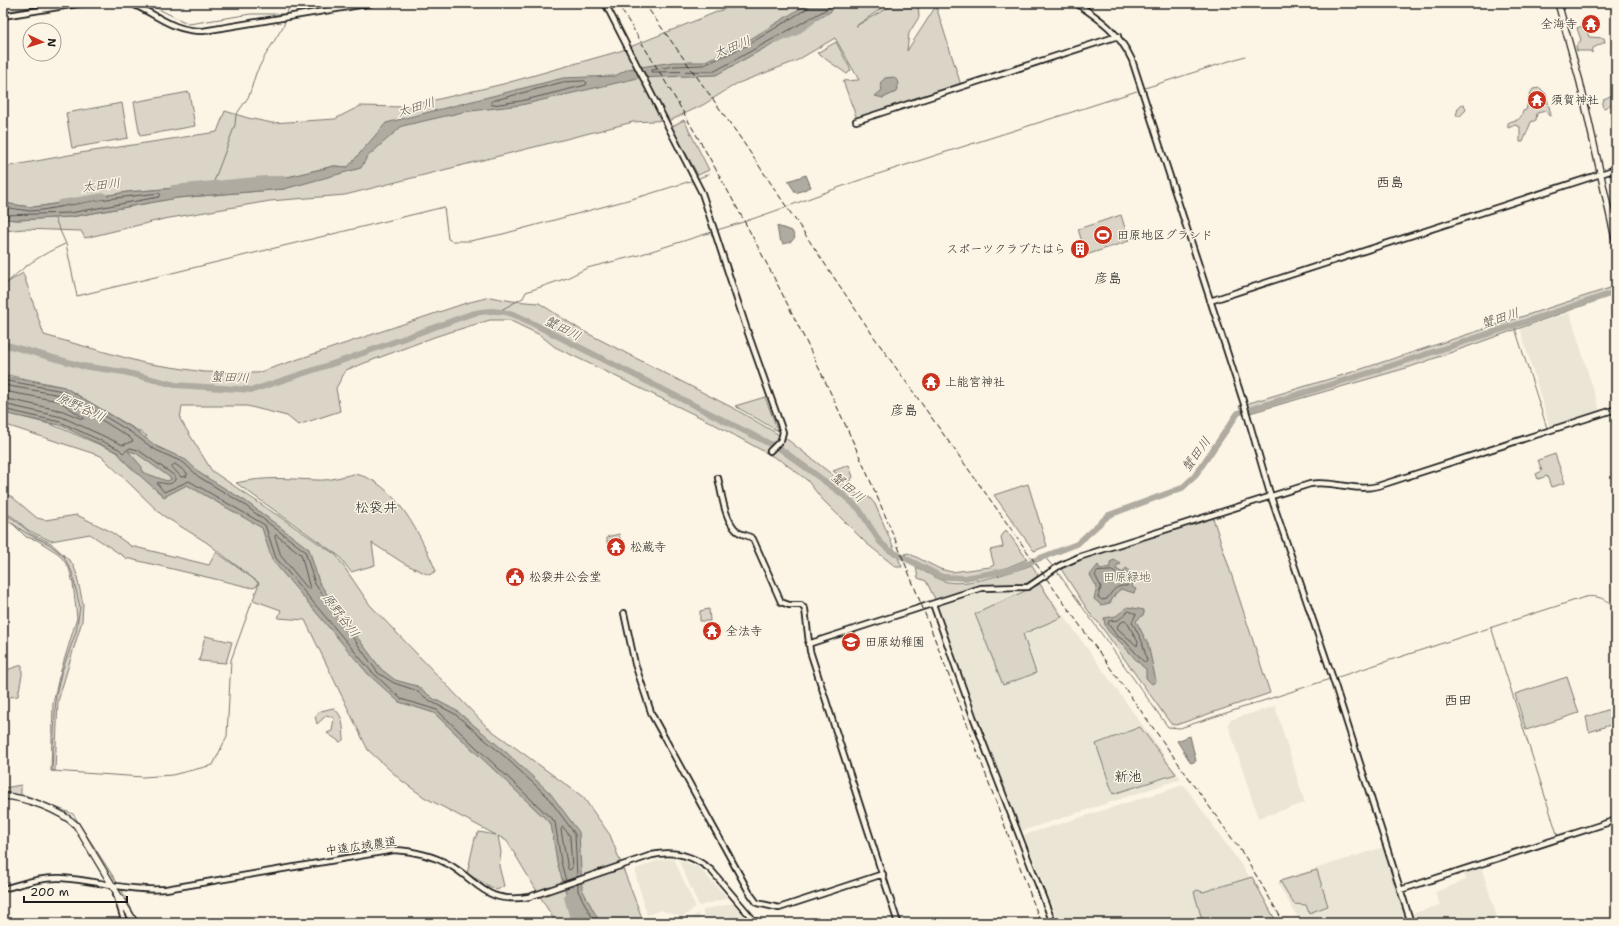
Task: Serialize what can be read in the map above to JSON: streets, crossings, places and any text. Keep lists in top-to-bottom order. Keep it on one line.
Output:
{"streets":{"street":["中遠広域農道"]},"districts":["西島","彦島","彦島","松袋井","西田","新池"],"water":["太田川","蟹田川","原野谷川"],"parks":["田原緑地"],"places":{"temple":["全海寺","須賀神社","上能宮神社","松蔵寺","全法寺"],"sports":["田原地区グランド"],"building":["スポーツクラブたはら"],"public building":["松袋井公会堂"],"school or university":["田原幼稚園"]},"scale_bar":"200 m","north":"right"}
